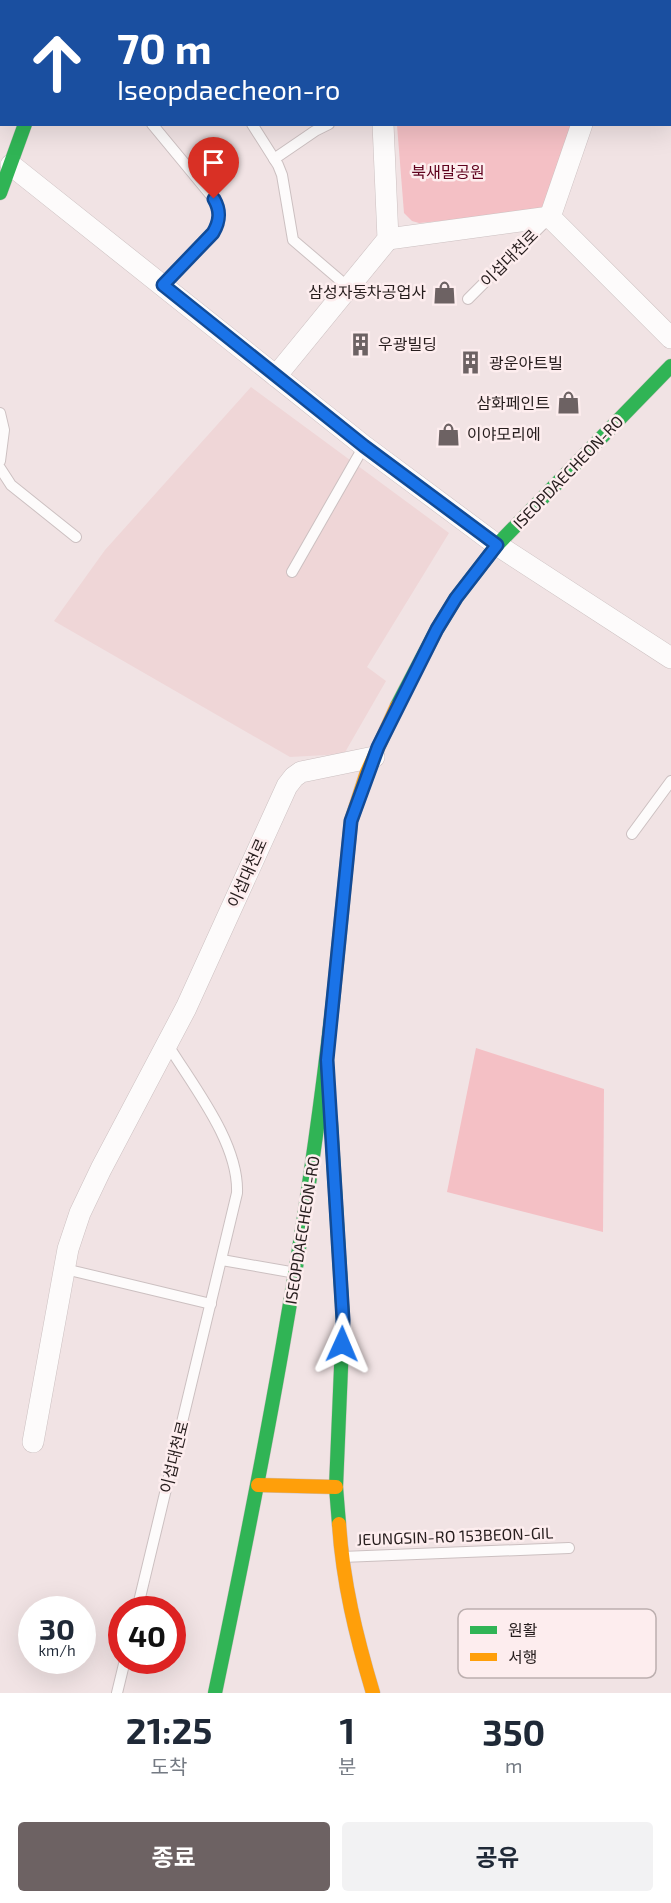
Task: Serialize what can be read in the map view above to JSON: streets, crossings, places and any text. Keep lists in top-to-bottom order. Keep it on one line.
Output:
{"streets":{"main road":["ISEOPDAECHEON-RO","JEUNGSIN-RO 153BEON-GIL"],"street":["이섭대천로"]},"crossings":[["이섭대천로","ISEOPDAECHEON-RO"],["ISEOPDAECHEON-RO","JEUNGSIN-RO 153BEON-GIL"]],"parks":["북새말공원"],"places":{"shop":["삼성자동차공업사","삼화페인트","이야모리에"],"building":["우광빌딩","광운아트빌"]},"legend":["원활","서행"],"page":{"turn":["70 m","Iseopdaecheon-ro"],"speed":"30 km/h","limit":"40","eta":["21:25","도착","1","분","350","m"],"buttons":["종료","공유"]}}
